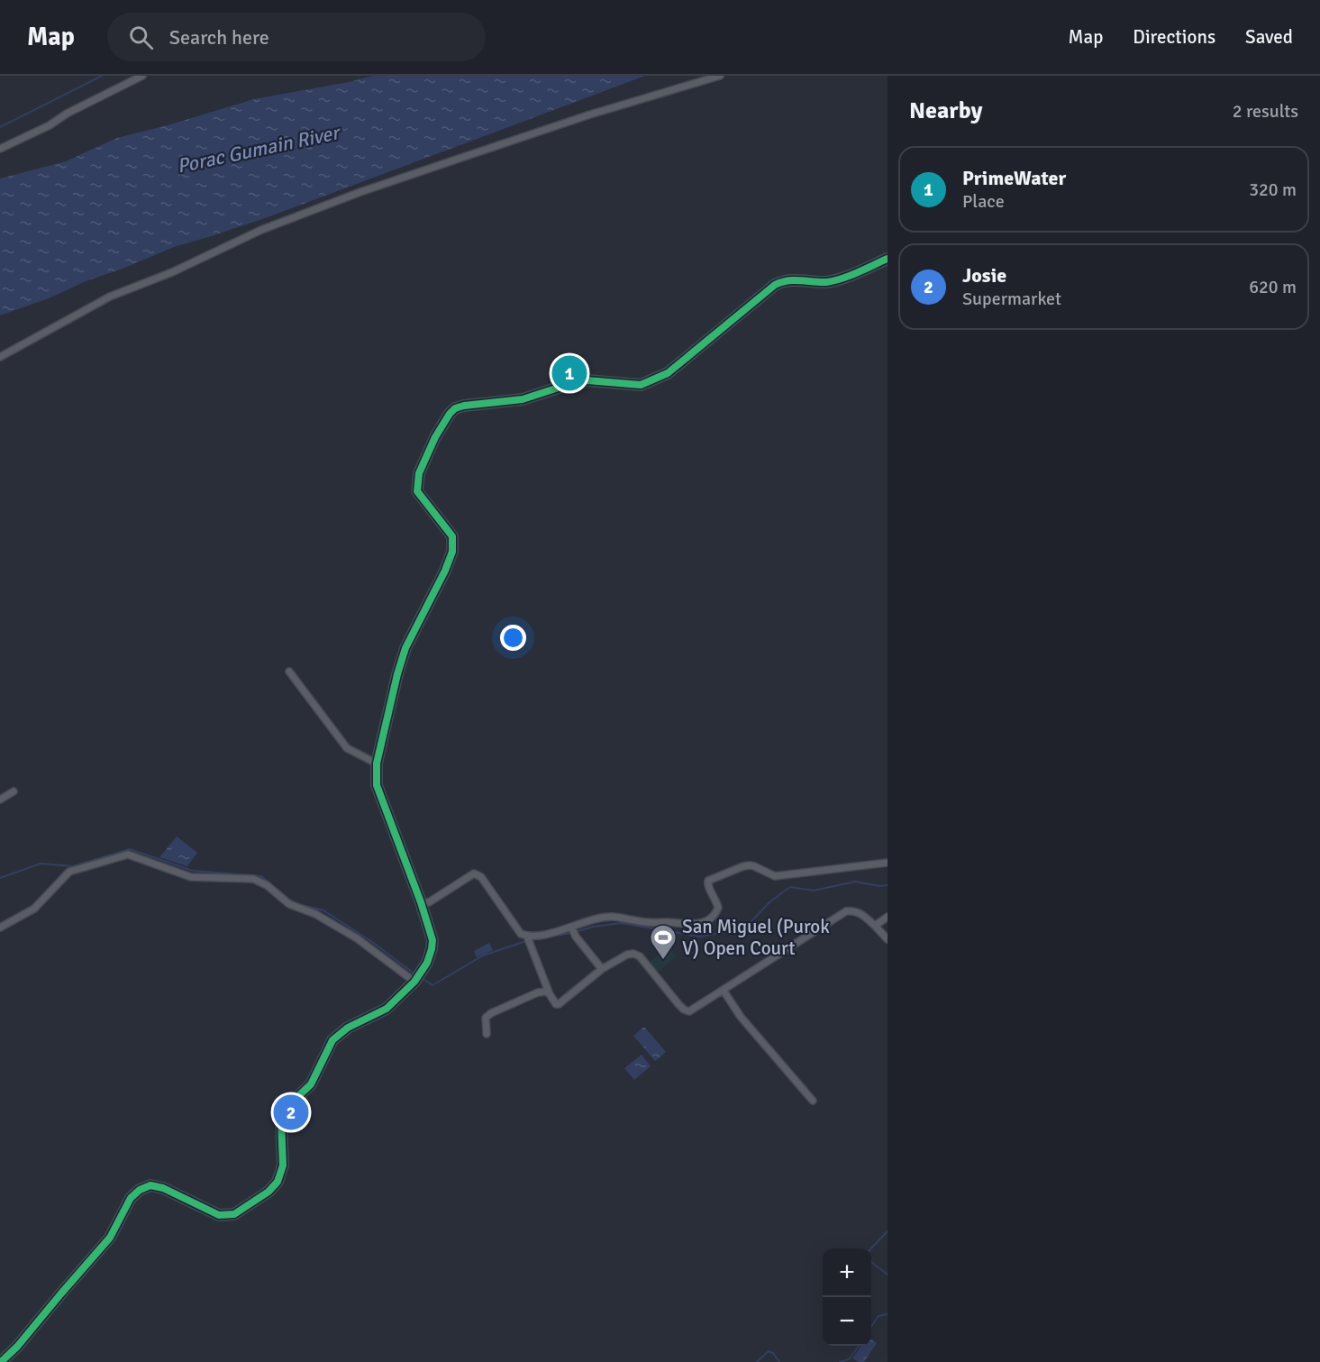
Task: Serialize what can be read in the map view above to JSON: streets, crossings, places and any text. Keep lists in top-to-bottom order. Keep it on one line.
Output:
{"water":["Porac Gumain River"],"places":{"sports":["San Miguel (Purok V) Open Court"]},"page":{"header":"Map","search":"Search here","nav":["Map","Directions","Saved"],"heading":["Nearby","2 results"],"list":[{"mark":"1","name":"PrimeWater","note":"Place","value":"320 m"},{"mark":"2","name":"Josie","note":"Supermarket","value":"620 m"}],"pins":["1","2"],"map_buttons":["+","−"]}}
